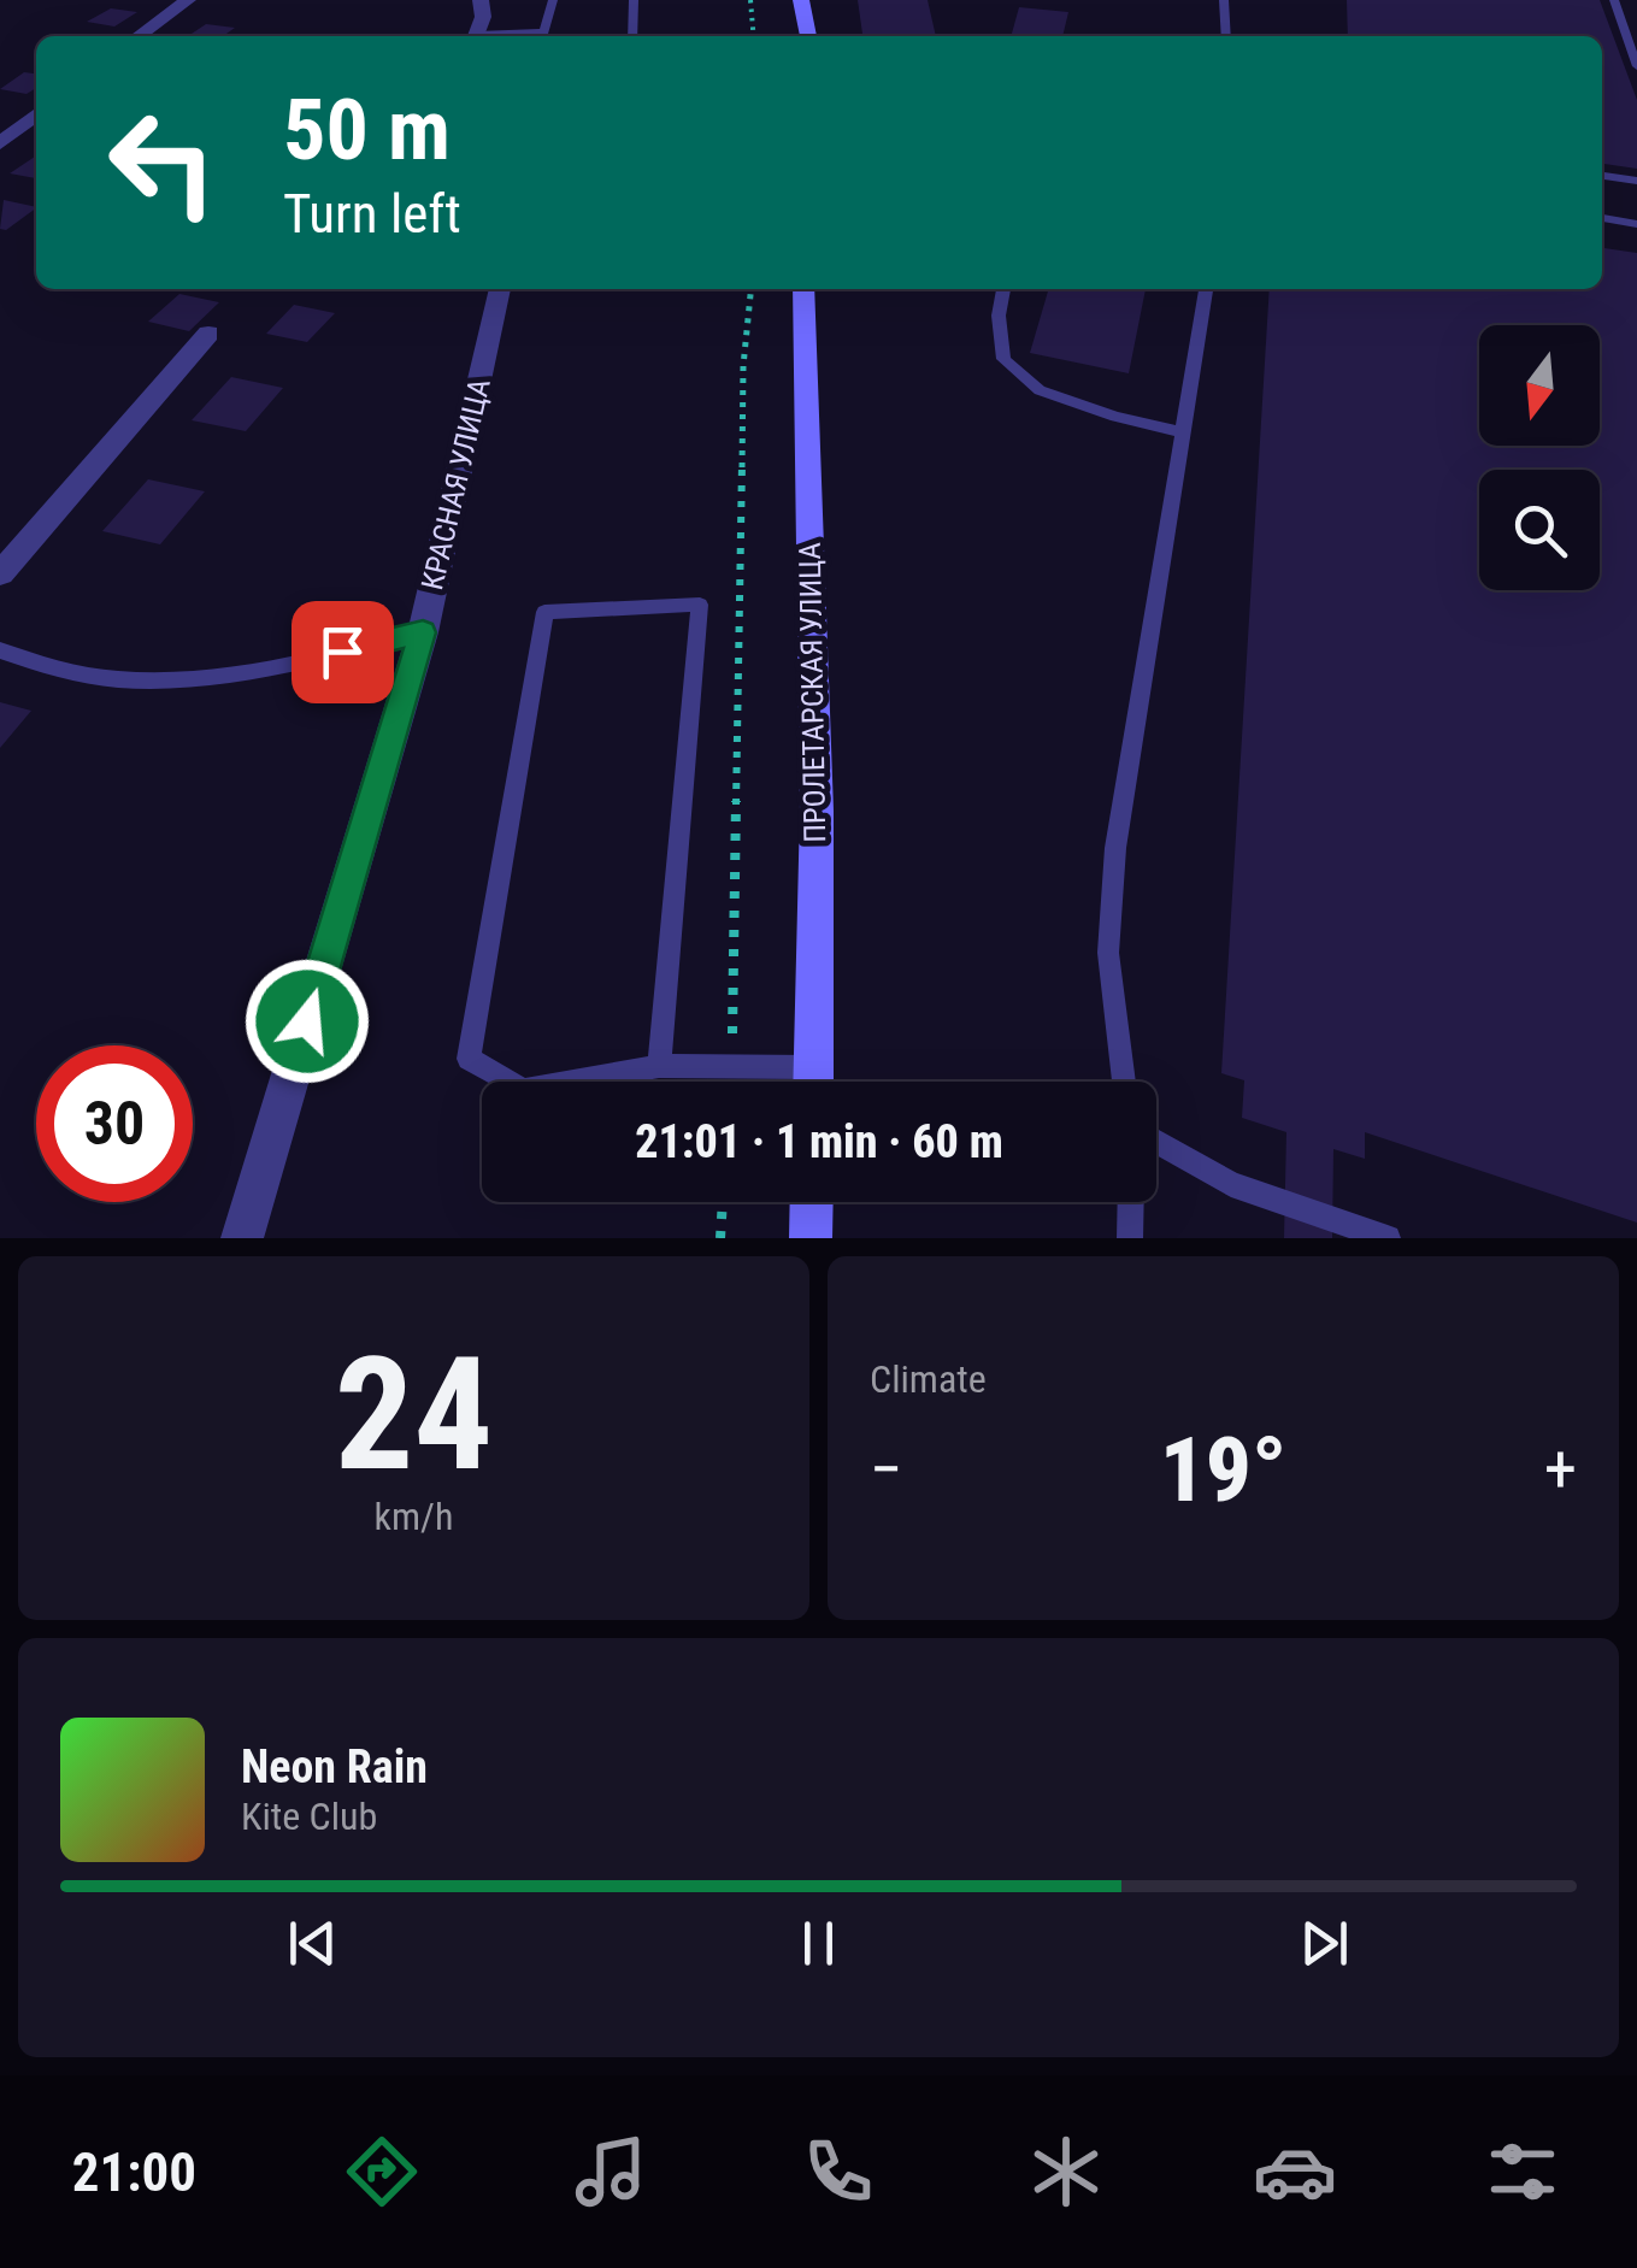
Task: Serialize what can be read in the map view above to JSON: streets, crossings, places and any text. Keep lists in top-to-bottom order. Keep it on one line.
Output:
{"streets":{"main road":["ПРОЛЕТАРСКАЯ УЛИЦА"],"street":["КРАСНАЯ УЛИЦА"]},"north":"bottom","page":{"turn":["50 m","Turn left"],"limit":"30","trip":"21:01 · 1 min · 60 m","tile":[["24","km/h"],"Climate"],"heat":["−","19°","+"],"song":["Neon Rain","Kite Club"],"tabs":"21:00"}}
